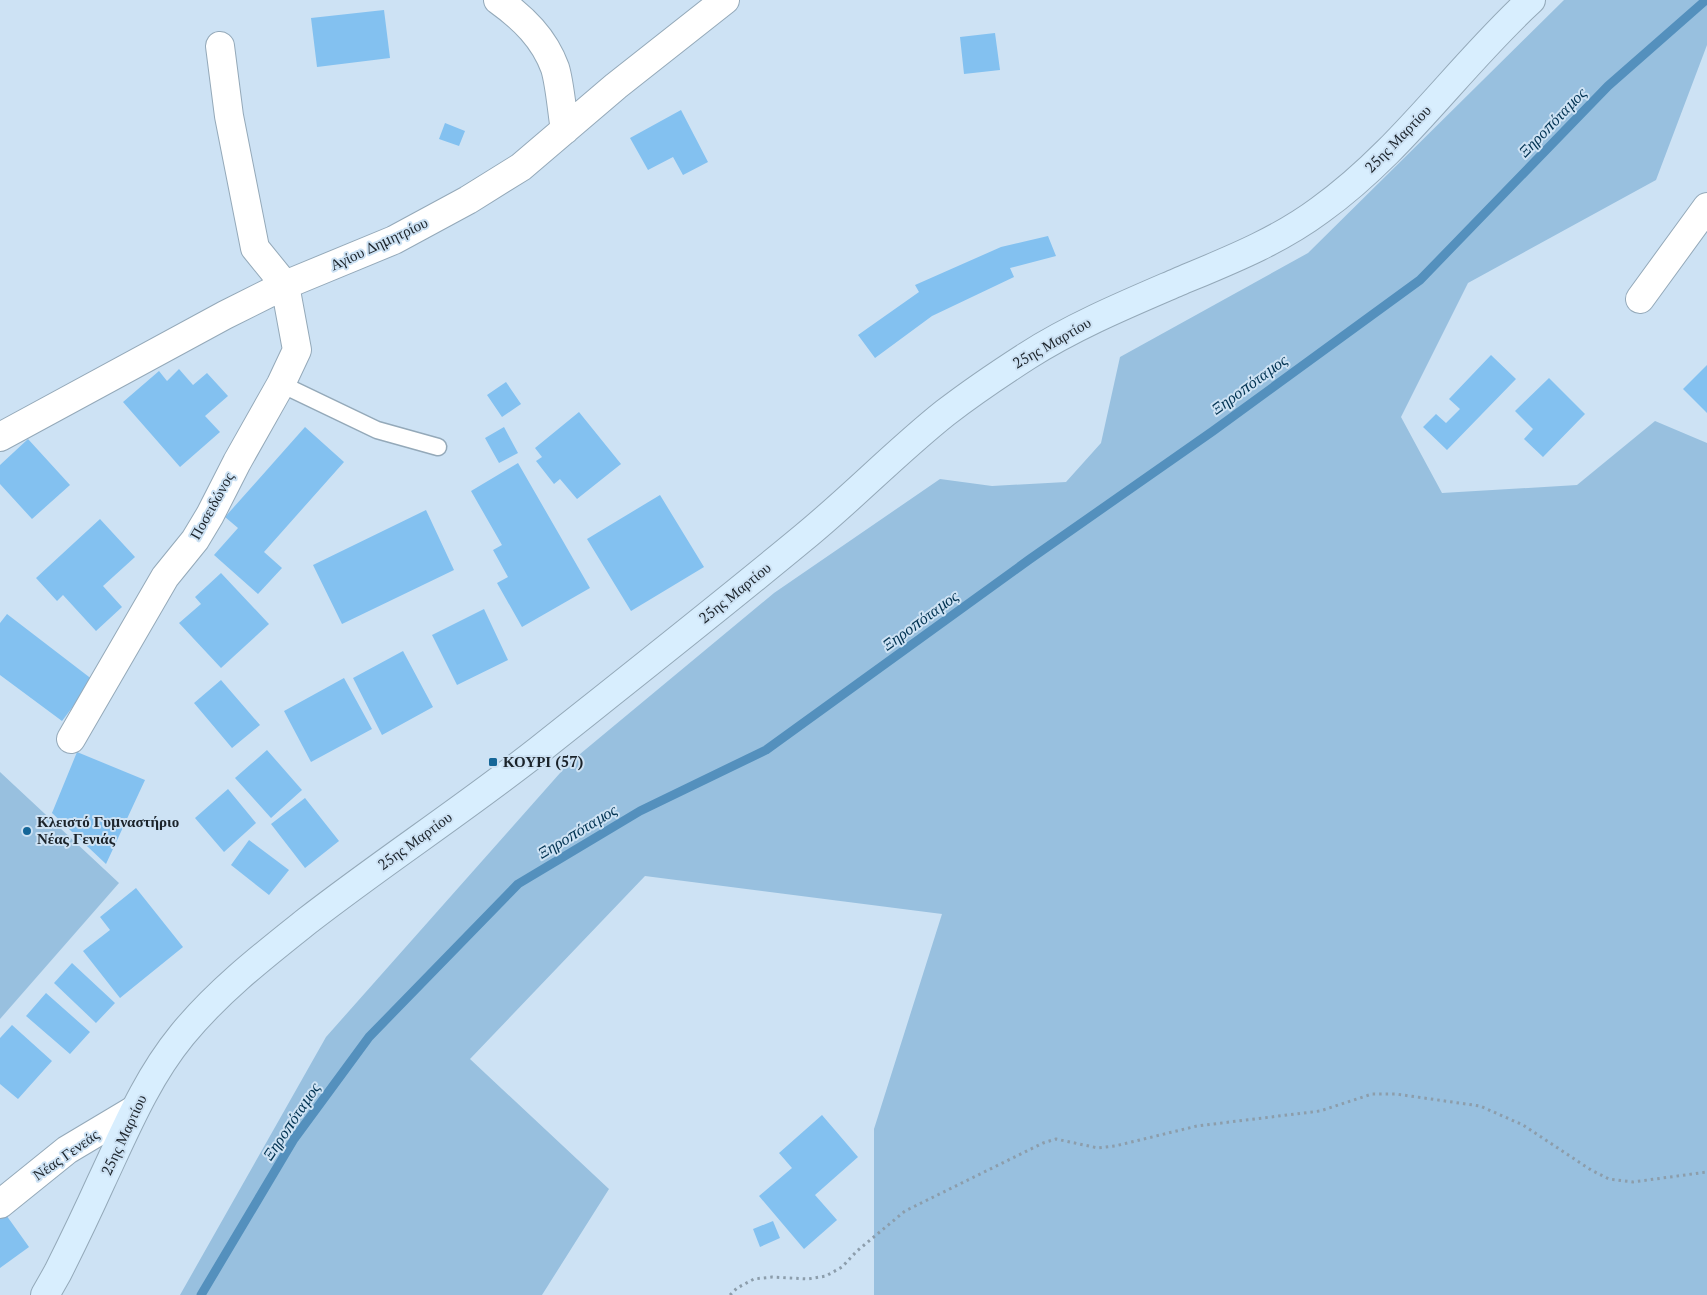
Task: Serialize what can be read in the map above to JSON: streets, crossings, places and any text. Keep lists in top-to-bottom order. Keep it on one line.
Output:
{"streets":{"main road":["25ης Μαρτίου"],"street":["Αγίου Δημητρίου","Ποσειδώνος","Νέας Γενεάς"]},"crossings":[["25ης Μαρτίου","Νέας Γενεάς"],["Αγίου Δημητρίου","Ποσειδώνος"]],"water":["Ξηροπόταμος"],"places":{"transit":["ΚΟΥΡΙ (57)"],"other":["Κλειστό Γυμναστήριο Νέας Γενιάς"]}}
